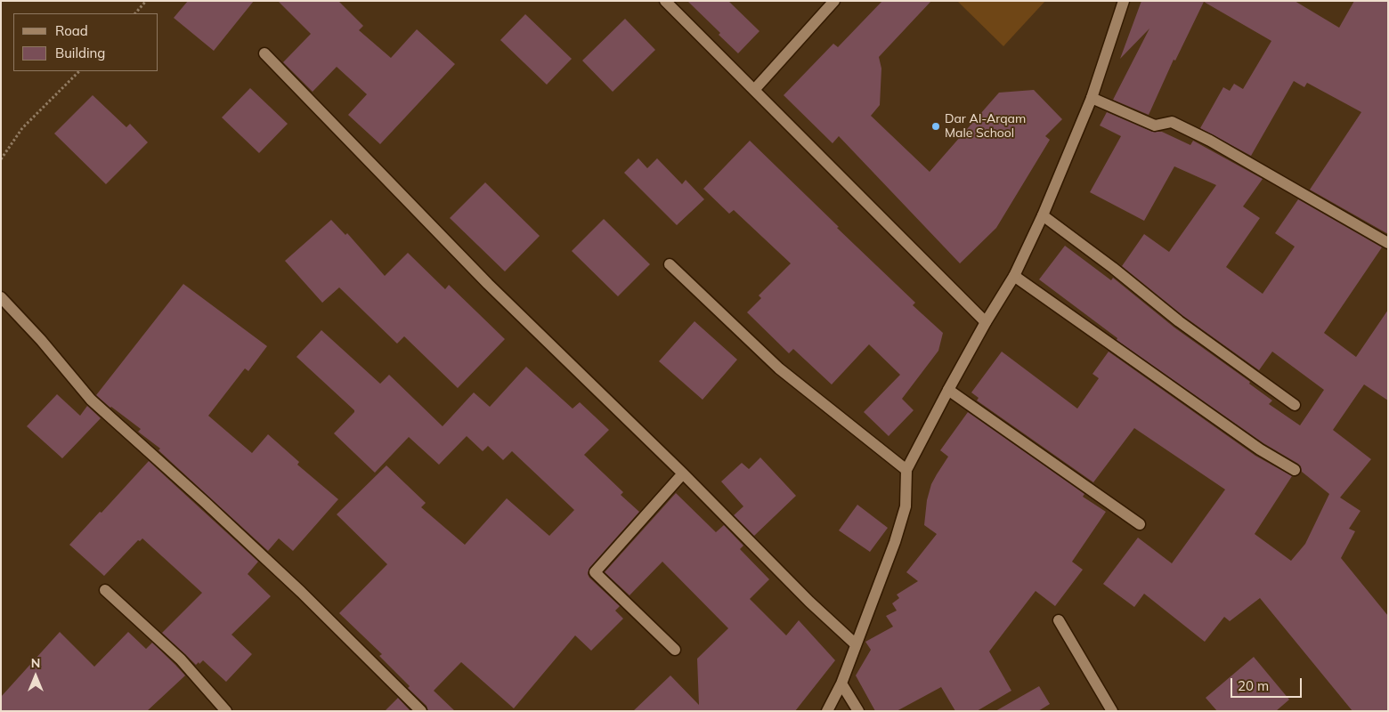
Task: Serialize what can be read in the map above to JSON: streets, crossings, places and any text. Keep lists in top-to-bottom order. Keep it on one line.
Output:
{"places":["Dar Al-Arqam Male School"],"legend":["Road","Building"],"scale_bar":"20 m","north":"top"}
